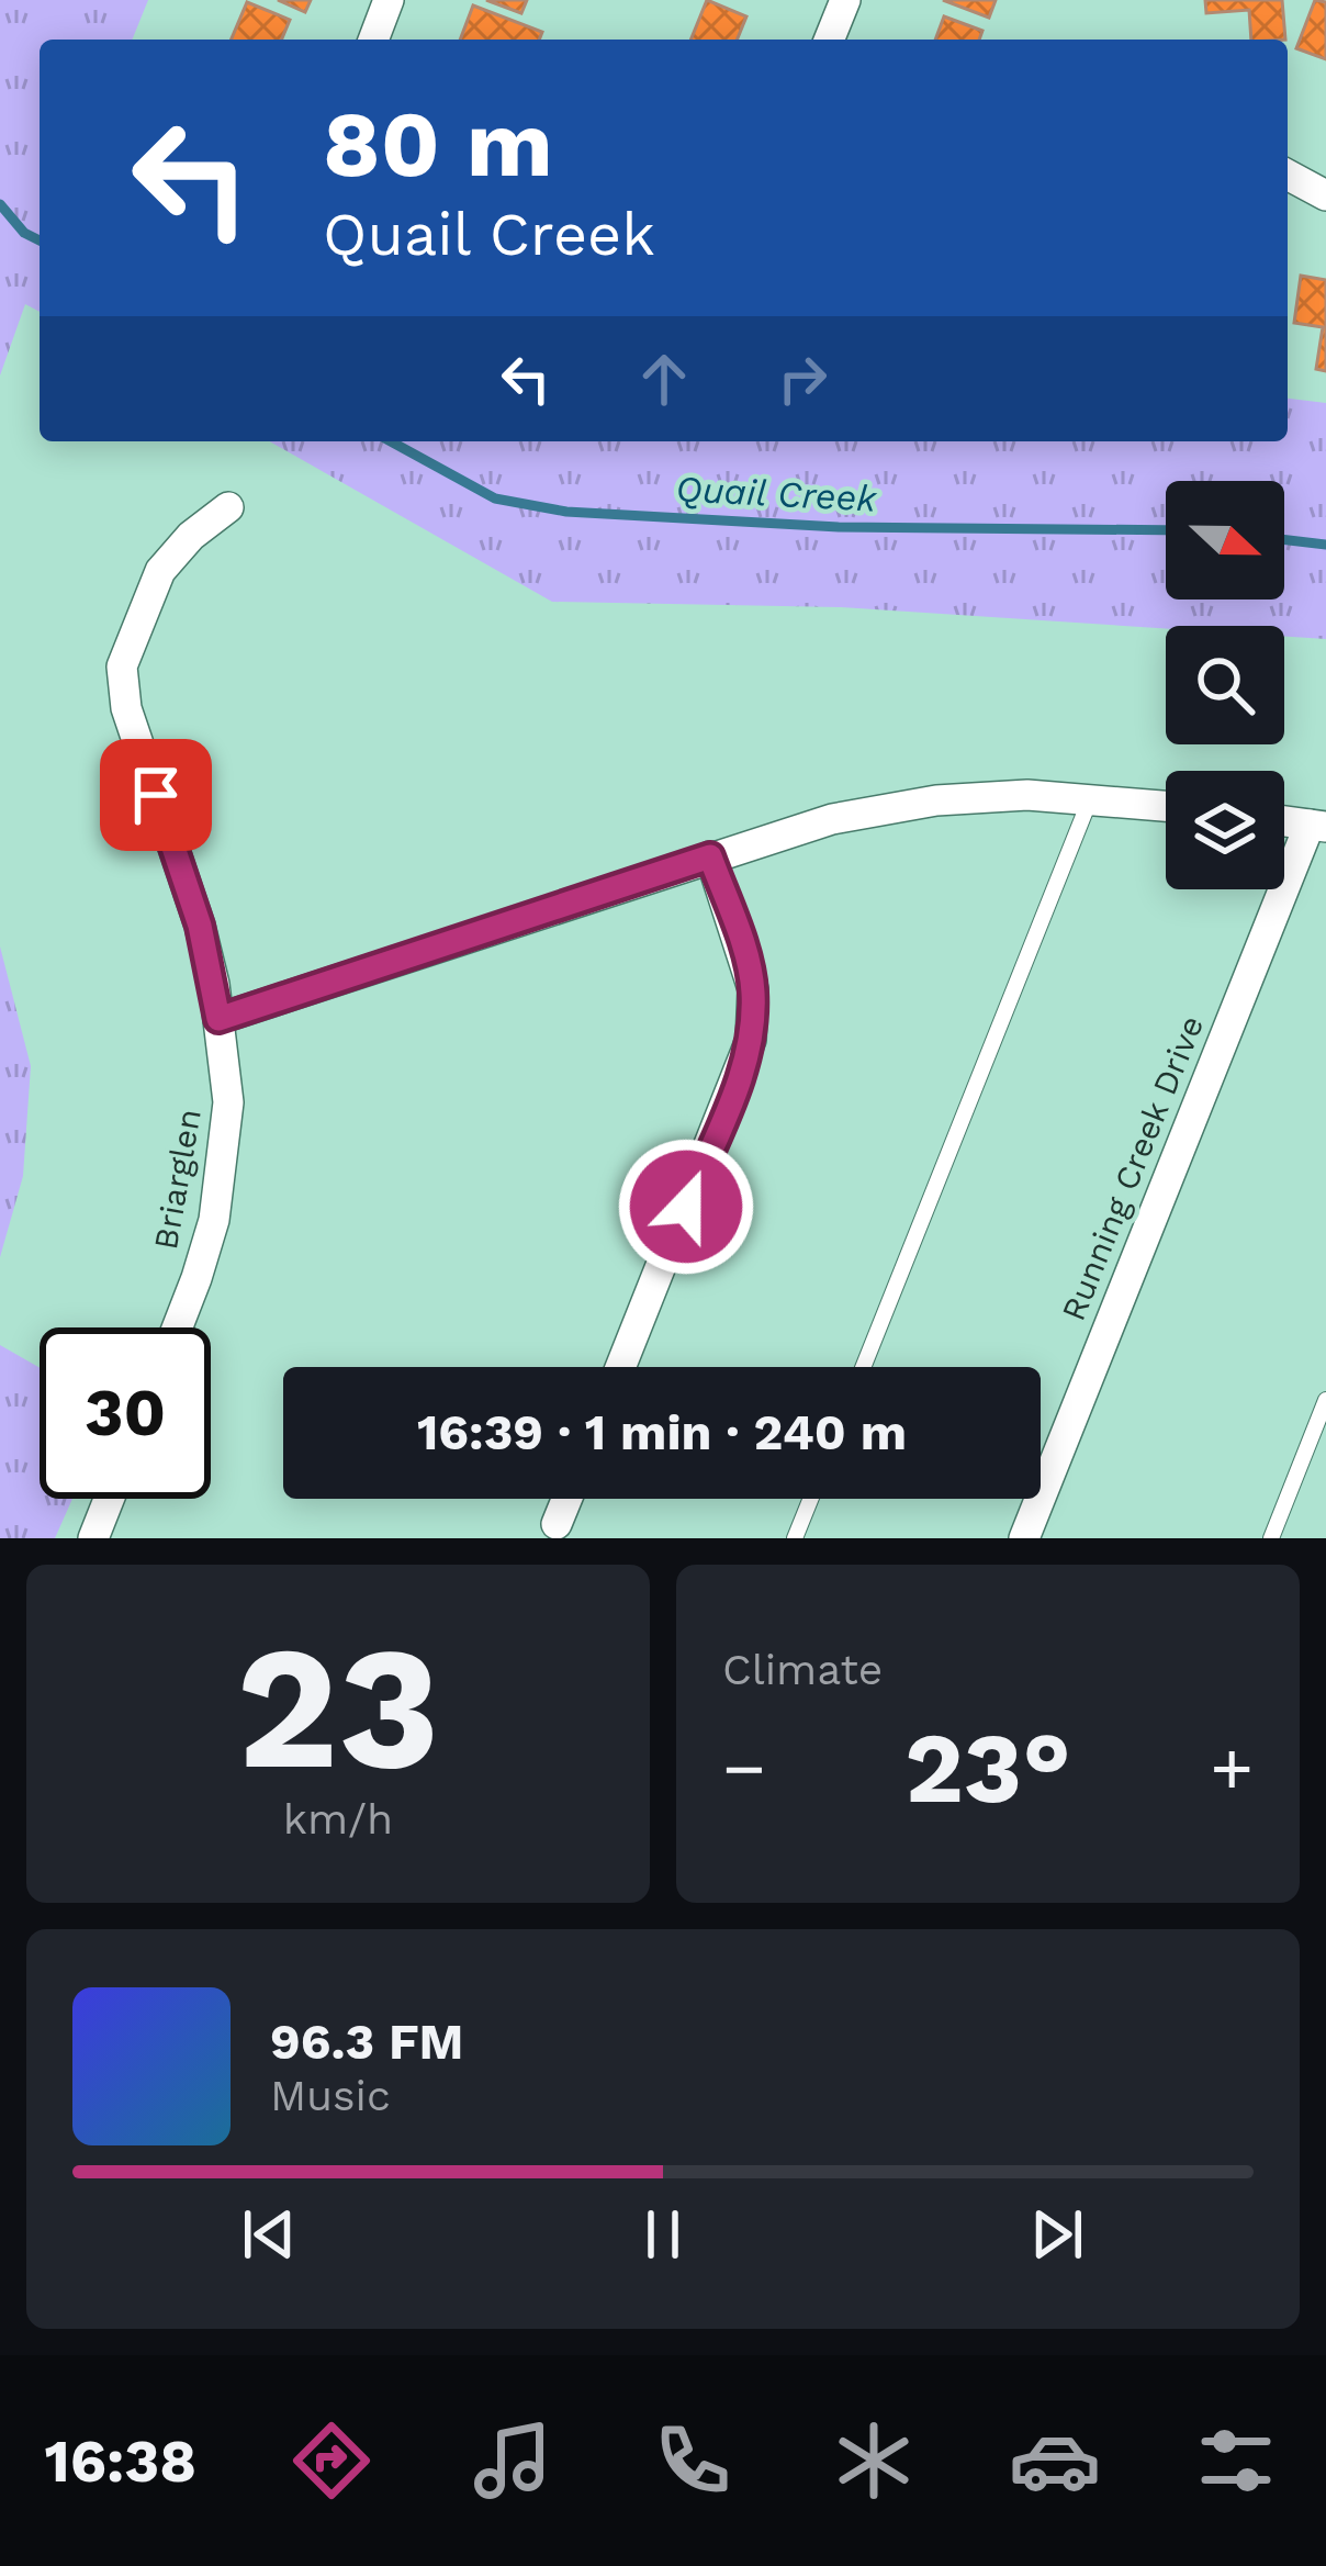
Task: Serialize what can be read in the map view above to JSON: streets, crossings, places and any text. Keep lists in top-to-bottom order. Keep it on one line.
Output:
{"streets":{"street":["Running Creek Drive","Briarglen"]},"water":["Quail Creek"],"north":"right","page":{"turn":["80 m","Quail Creek"],"limit":"30","trip":"16:39 · 1 min · 240 m","tile":[["23","km/h"],"Climate"],"heat":["−","23°","+"],"song":["96.3 FM","Music"],"tabs":"16:38"}}
